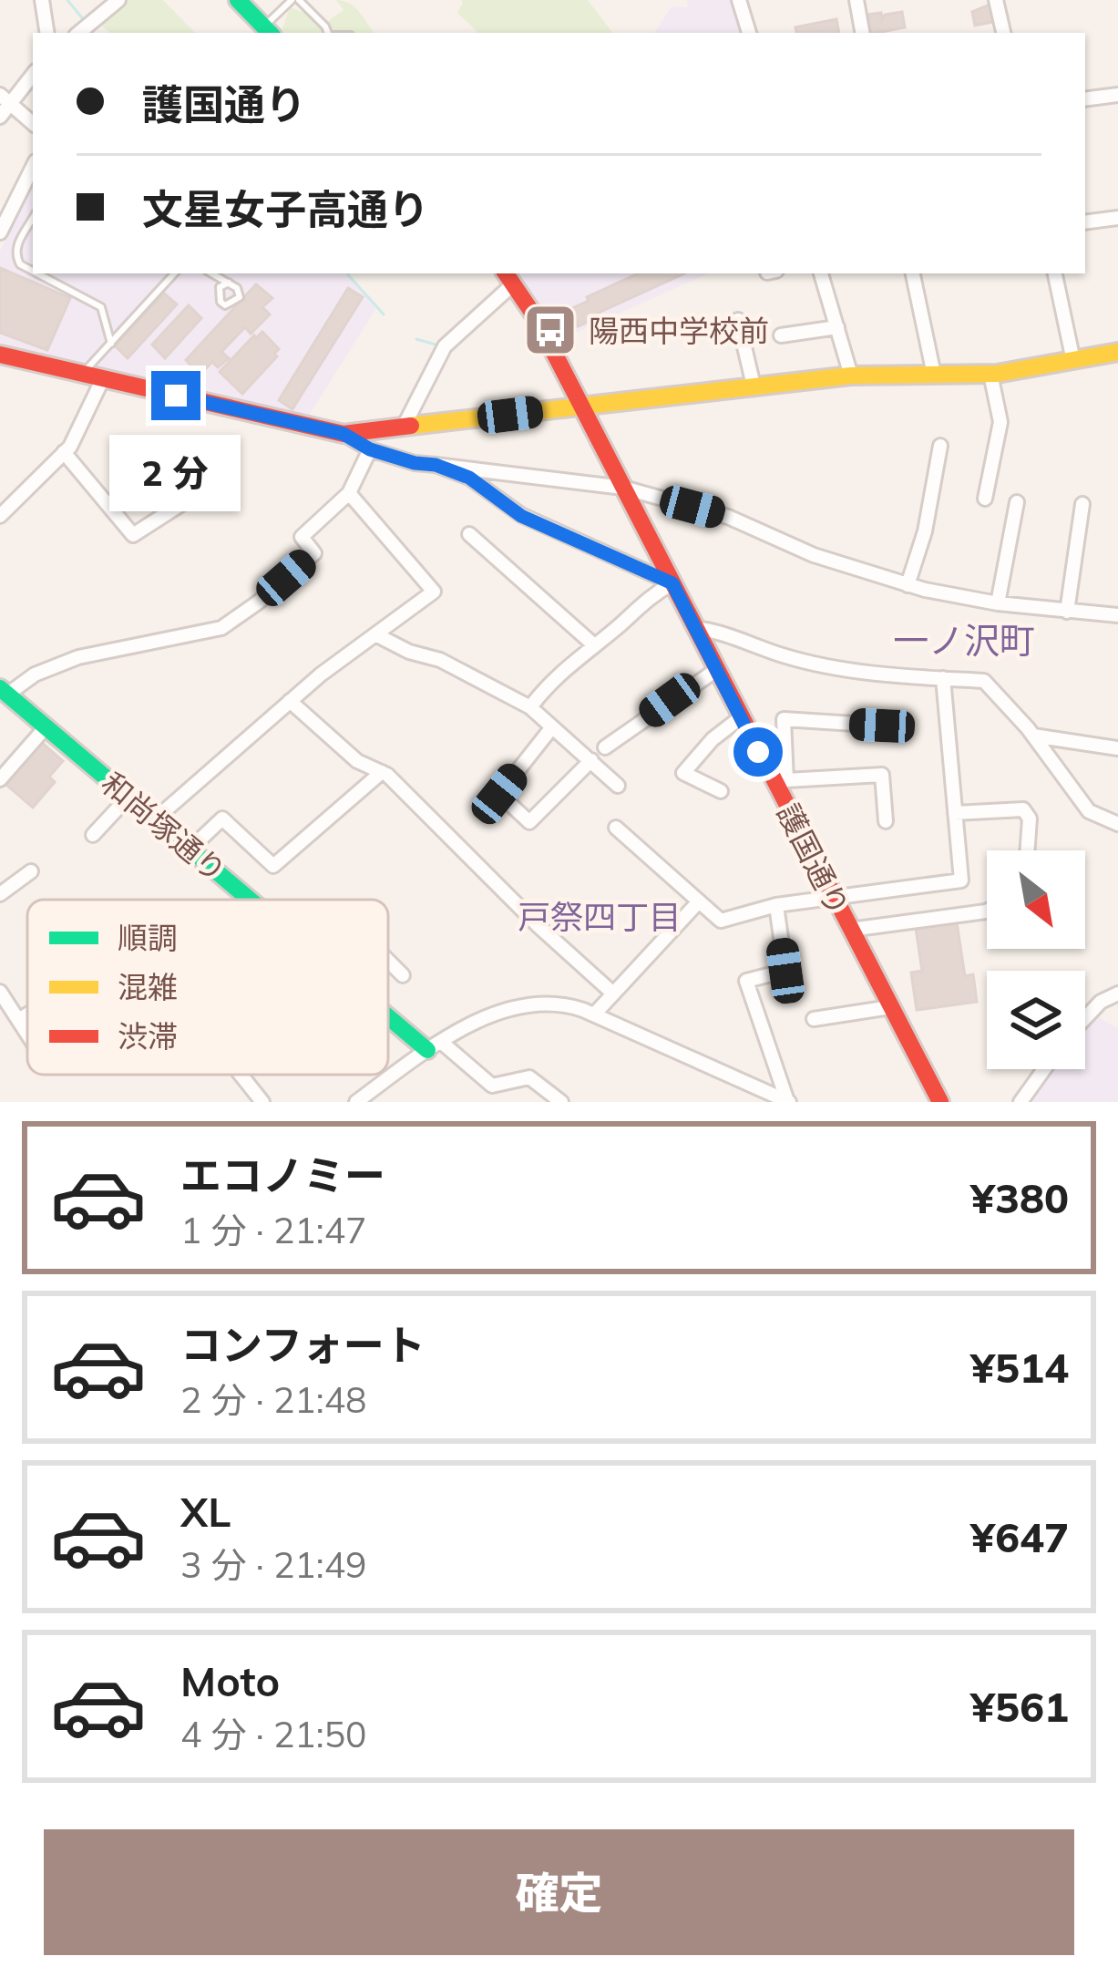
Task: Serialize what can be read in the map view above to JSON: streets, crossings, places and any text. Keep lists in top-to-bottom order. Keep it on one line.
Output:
{"streets":{"street":["和尚塚通り","護国通り"]},"districts":["一ノ沢町","戸祭四丁目"],"places":{"bus stop":["陽西中学校前"]},"legend":["順調","混雑","渋滞"],"north":"bottom right","page":{"banner":["護国通り","文星女子高通り"],"bubble":"2 分","list":[{"name":"エコノミー","note":"1 分 · 21:47","value":"¥380"},{"name":"コンフォート","note":"2 分 · 21:48","value":"¥514"},{"name":"XL","note":"3 分 · 21:49","value":"¥647"},{"name":"Moto","note":"4 分 · 21:50","value":"¥561"}],"buttons":"確定"}}
